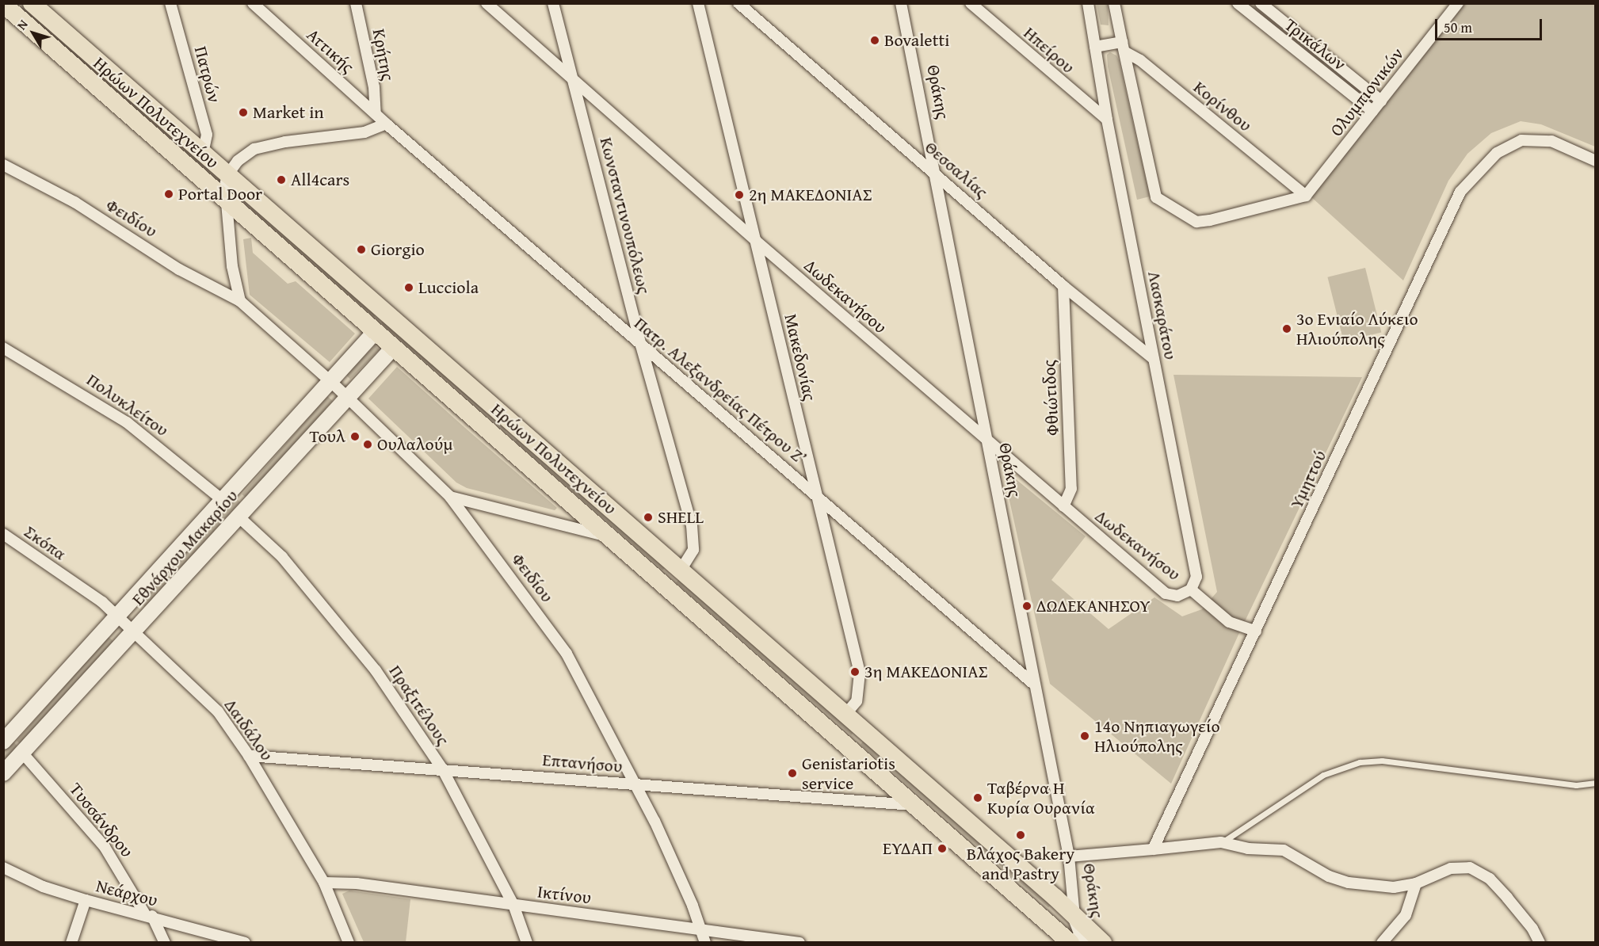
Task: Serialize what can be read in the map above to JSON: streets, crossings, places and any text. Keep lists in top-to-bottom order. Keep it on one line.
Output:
{"streets":{"main road":["Ηρώων Πολυτεχνείου"],"street":["Τρικάλων","Ηπείρου","Αττικής","Κρήτης","Πατρών","Θράκης","Ολυμπιονικών","Κορίνθου","Θεσσαλίας","Κωνσταντινουπόλεως","Φειδίου","Δωδεκανήσου","Λασκαράτου","Μακεδονίας","Πατρ. Αλεξανδρείας Πέτρου Ζ’","Φθιώτιδος","Πολυκλείτου","Υμηττού","Σκόπα","Εθνάρχου Μακαρίου","Πραξιτέλους","Δαιδάλου","Επτανήσου","Τυσσάνδρου","Νεάρχου","Ικτίνου"]},"crossings":[["Τρικάλων","Ολυμπιονικών"],["Ηπείρου","Λασκαράτου"],["Αττικής","Κρήτης"],["Αττικής","Πατρ. Αλεξανδρείας Πέτρου Ζ’"],["Πατρών","Ηρώων Πολυτεχνείου"],["Θράκης","Ηρώων Πολυτεχνείου"],["Θράκης","Θεσσαλίας"],["Θράκης","Δωδεκανήσου"],["Θράκης","Πατρ. Αλεξανδρείας Πέτρου Ζ’"],["Ολυμπιονικών","Κορίνθου"],["Ηρώων Πολυτεχνείου","Κωνσταντινουπόλεως"],["Ηρώων Πολυτεχνείου","Φειδίου"],["Ηρώων Πολυτεχνείου","Μακεδονίας"],["Ηρώων Πολυτεχνείου","Εθνάρχου Μακαρίου"],["Ηρώων Πολυτεχνείου","Επτανήσου"],["Θεσσαλίας","Λασκαράτου"],["Θεσσαλίας","Φθιώτιδος"],["Κωνσταντινουπόλεως","Δωδεκανήσου"],["Κωνσταντινουπόλεως","Πατρ. Αλεξανδρείας Πέτρου Ζ’"],["Φειδίου","Εθνάρχου Μακαρίου"],["Φειδίου","Επτανήσου"],["Φειδίου","Ικτίνου"],["Δωδεκανήσου","Λασκαράτου"],["Δωδεκανήσου","Μακεδονίας"],["Δωδεκανήσου","Φθιώτιδος"],["Μακεδονίας","Πατρ. Αλεξανδρείας Πέτρου Ζ’"],["Πολυκλείτου","Εθνάρχου Μακαρίου"],["Σκόπα","Δαιδάλου"],["Εθνάρχου Μακαρίου","Πραξιτέλους"],["Εθνάρχου Μακαρίου","Δαιδάλου"],["Εθνάρχου Μακαρίου","Τυσσάνδρου"],["Πραξιτέλους","Επτανήσου"],["Πραξιτέλους","Ικτίνου"],["Δαιδάλου","Επτανήσου"],["Δαιδάλου","Ικτίνου"],["Τυσσάνδρου","Νεάρχου"]],"places":["Bovaletti","Market in","All4cars","Portal Door","2η ΜΑΚΕΔΟΝΙΑΣ","Giorgio","Lucciola","3ο Ενιαίο Λύκειο Ηλιούπολης","Τουλ","Ουλαλούμ","SHELL","ΔΩΔΕΚΑΝΗΣΟΥ","3η ΜΑΚΕΔΟΝΙΑΣ","14ο Νηπιαγωγείο Ηλιούπολης","Genistariotis service","Ταβέρνα Η Κυρία Ουρανία","Βλάχος Bakery and Pastry","ΕΥΔΑΠ"],"scale_bar":"50 m","north":"top left"}
